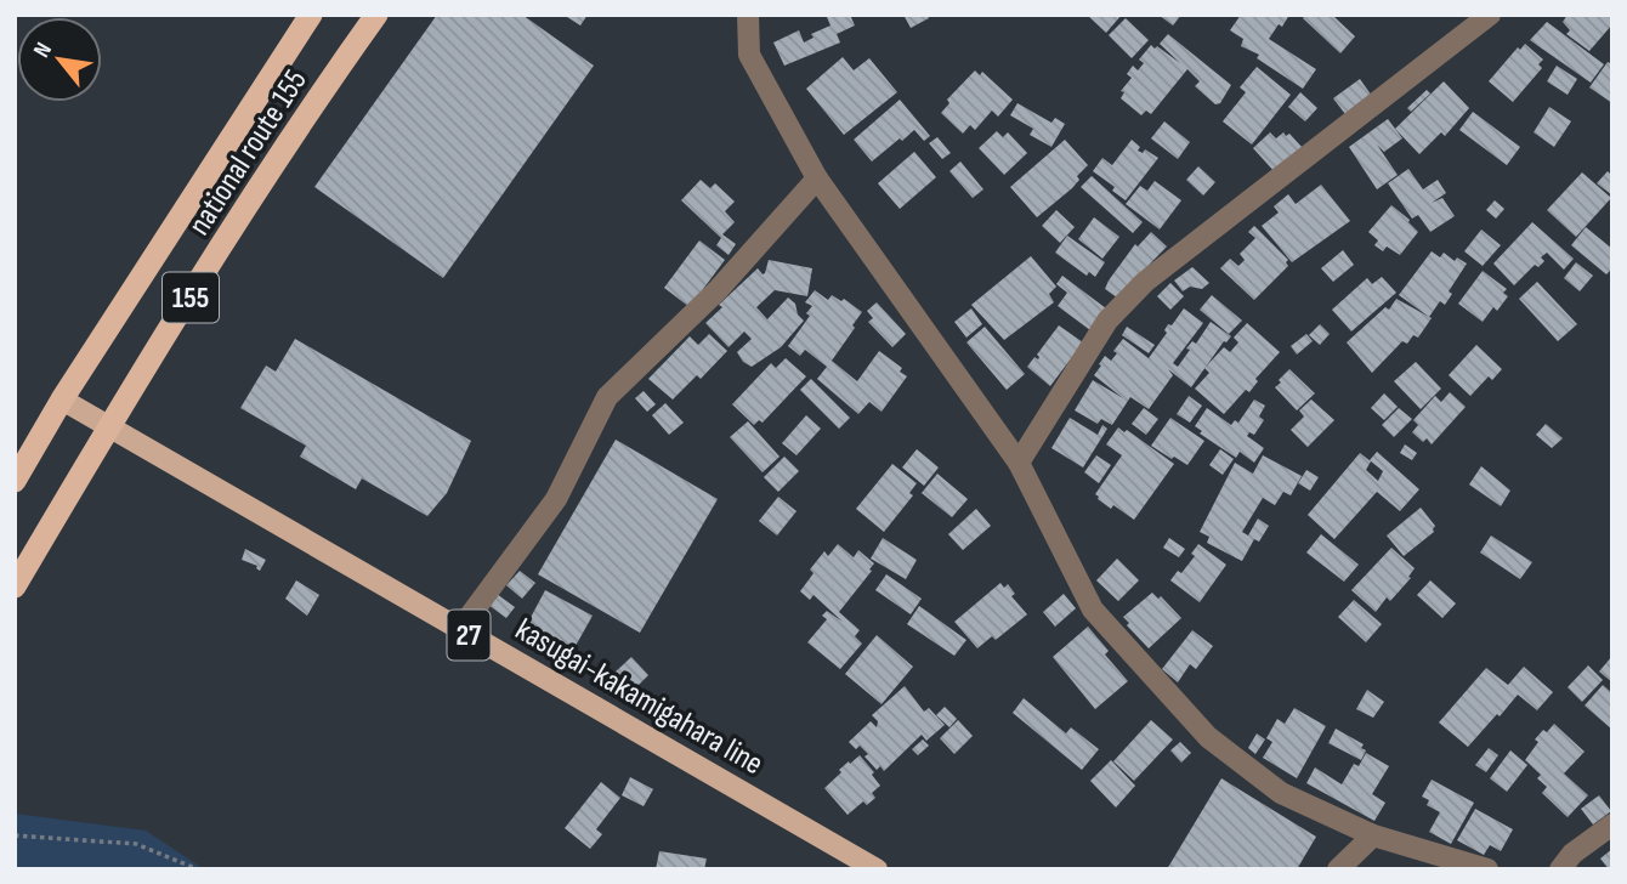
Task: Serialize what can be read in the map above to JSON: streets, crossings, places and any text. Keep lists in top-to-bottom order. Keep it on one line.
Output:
{"streets":{"highway":["national route 155","155"],"main road":["27","kasugai-kakamigahara line"]},"crossings":[["national route 155","kasugai-kakamigahara line"]],"north":"top left"}
